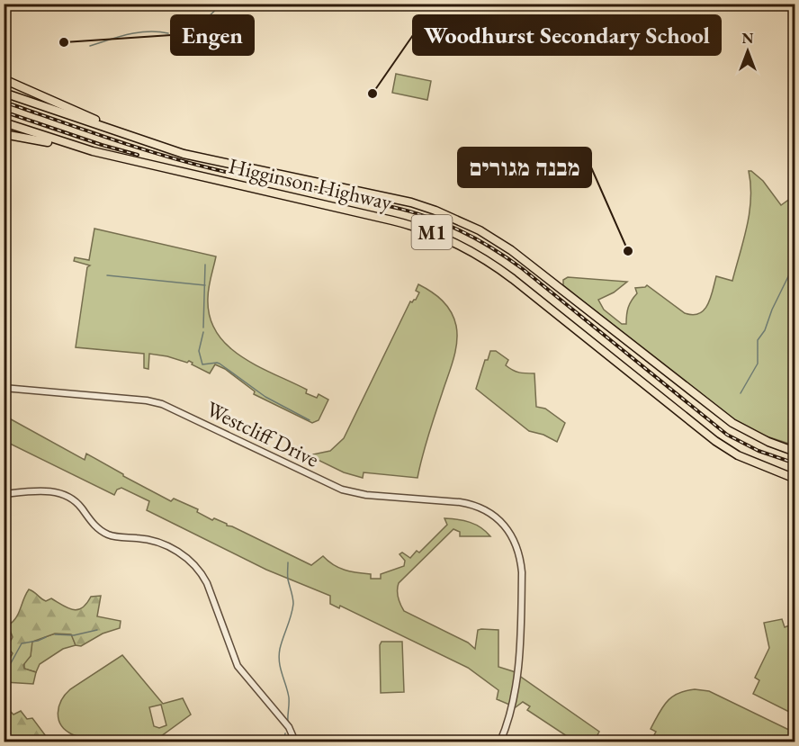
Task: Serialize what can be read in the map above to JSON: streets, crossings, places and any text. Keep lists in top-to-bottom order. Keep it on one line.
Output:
{"streets":{"highway":["Higginson Highway","M1"],"street":["Westcliff Drive"]},"places":["Engen","Woodhurst Secondary School","מבנה מגורים"],"north":"top"}
